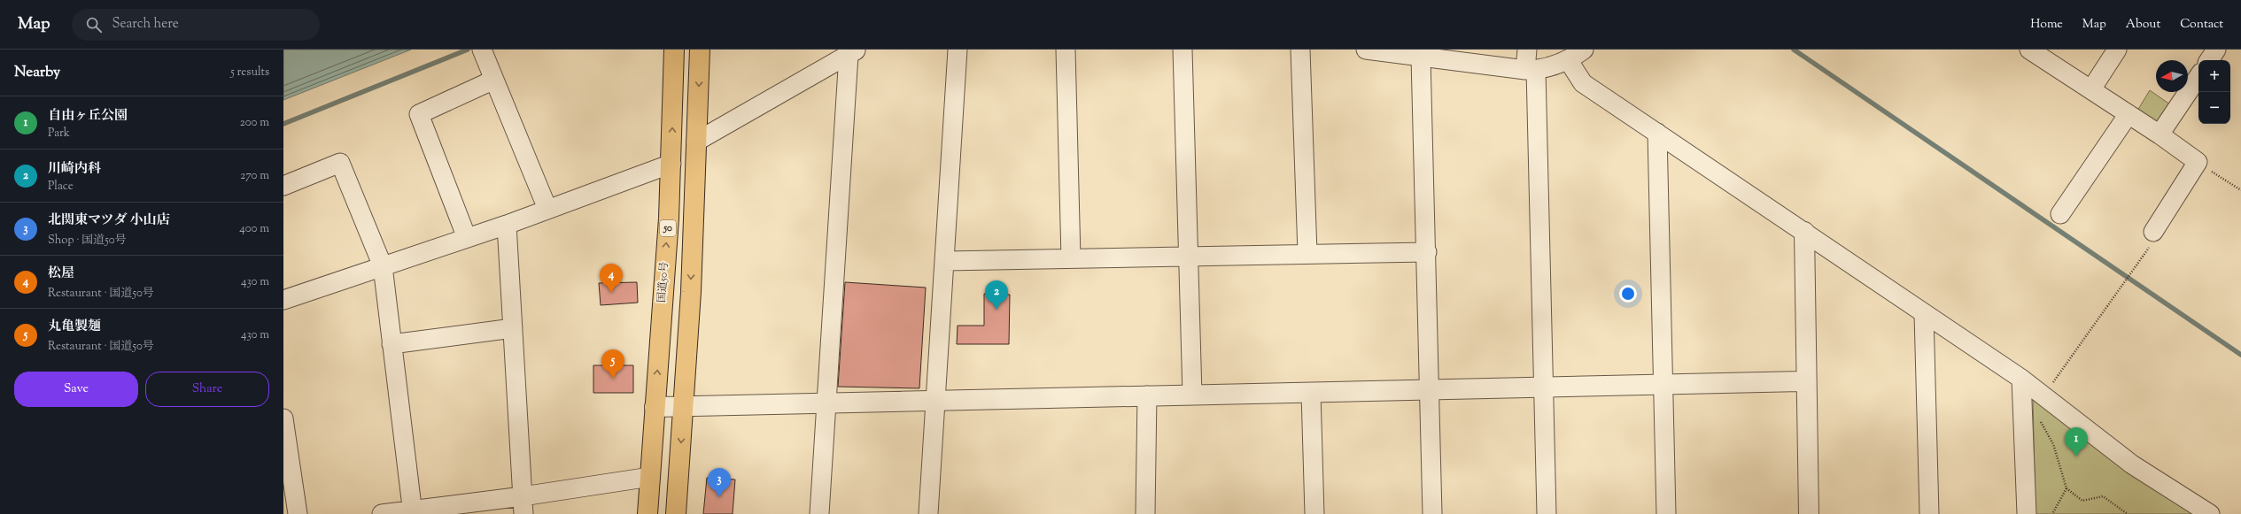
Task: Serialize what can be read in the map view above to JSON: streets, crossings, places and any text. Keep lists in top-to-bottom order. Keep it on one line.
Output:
{"streets":{"highway":["50","国道50号"]},"north":"left","page":{"header":"Map","search":"Search here","nav":["Home","Map","About","Contact"],"heading":["Nearby","5 results"],"map_buttons":["+","−"],"list":[{"mark":"1","name":"自由ヶ丘公園","note":"Park","value":"200 m"},{"mark":"2","name":"川崎内科","note":"Place","value":"270 m"},{"mark":"3","name":"北関東マツダ 小山店","note":"Shop · 国道50号","value":"400 m"},{"mark":"4","name":"松屋","note":"Restaurant · 国道50号","value":"430 m"},{"mark":"5","name":"丸亀製麺","note":"Restaurant · 国道50号","value":"430 m"}],"pins":["4","2","5","1","3"],"buttons":["Save","Share"]}}
